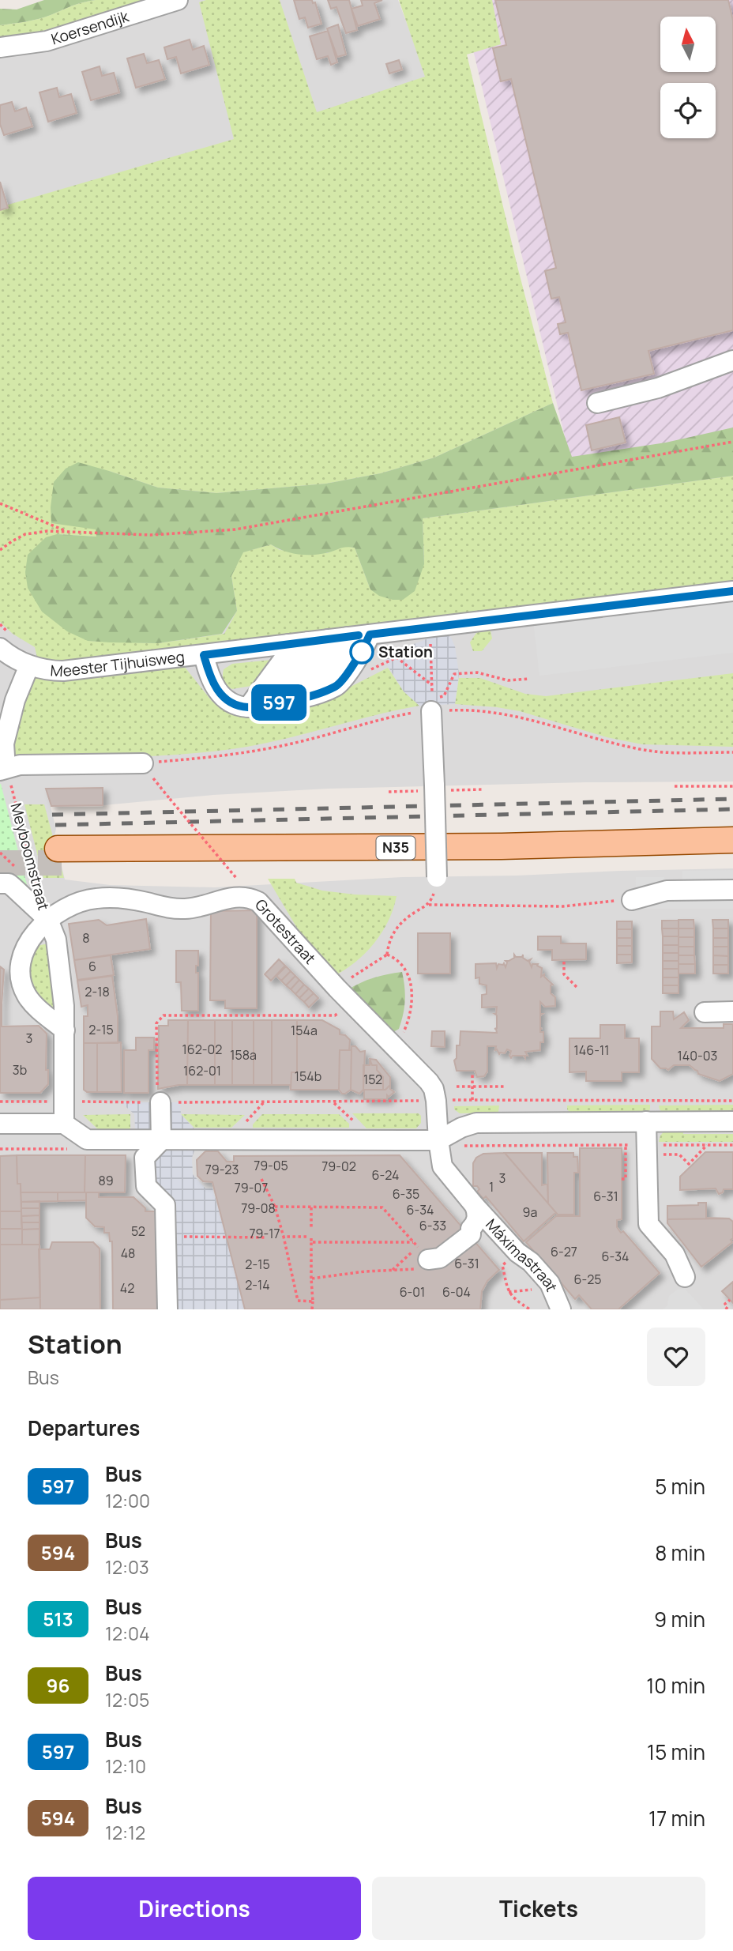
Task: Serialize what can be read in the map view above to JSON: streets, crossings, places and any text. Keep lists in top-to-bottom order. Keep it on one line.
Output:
{"streets":{"main road":["N35"],"street":["Koersendijk","Meester Tijhuisweg","Meyboomstraat","Grotestraat","Máximastraat"]},"crossings":[["Meyboomstraat","Grotestraat"],["Grotestraat","Máximastraat"]],"places":["Station"],"lines":["bus line 597"],"house_numbers":["8","6","2-18","2-15","154a","3","162-02","146-11","158a","140-03","3b","162-01","154b","152","79-05","79-02","79-23","6-24","3","89","1","79-07","6-35","6-31","79-08","6-34","9a","6-33","52","79-17","6-27","48","6-34","6-31","2-15","6-25","2-14","42","6-01","6-04"],"north":"top","page":{"on_map":"597","heading":[["Station","Bus"],"Departures"],"list":[{"mark":"597","name":"Bus","note":"12:00","value":"5 min"},{"mark":"594","name":"Bus","note":"12:03","value":"8 min"},{"mark":"513","name":"Bus","note":"12:04","value":"9 min"},{"mark":"96","name":"Bus","note":"12:05","value":"10 min"},{"mark":"597","name":"Bus","note":"12:10","value":"15 min"},{"mark":"594","name":"Bus","note":"12:12","value":"17 min"}],"buttons":["Directions","Tickets"]}}
